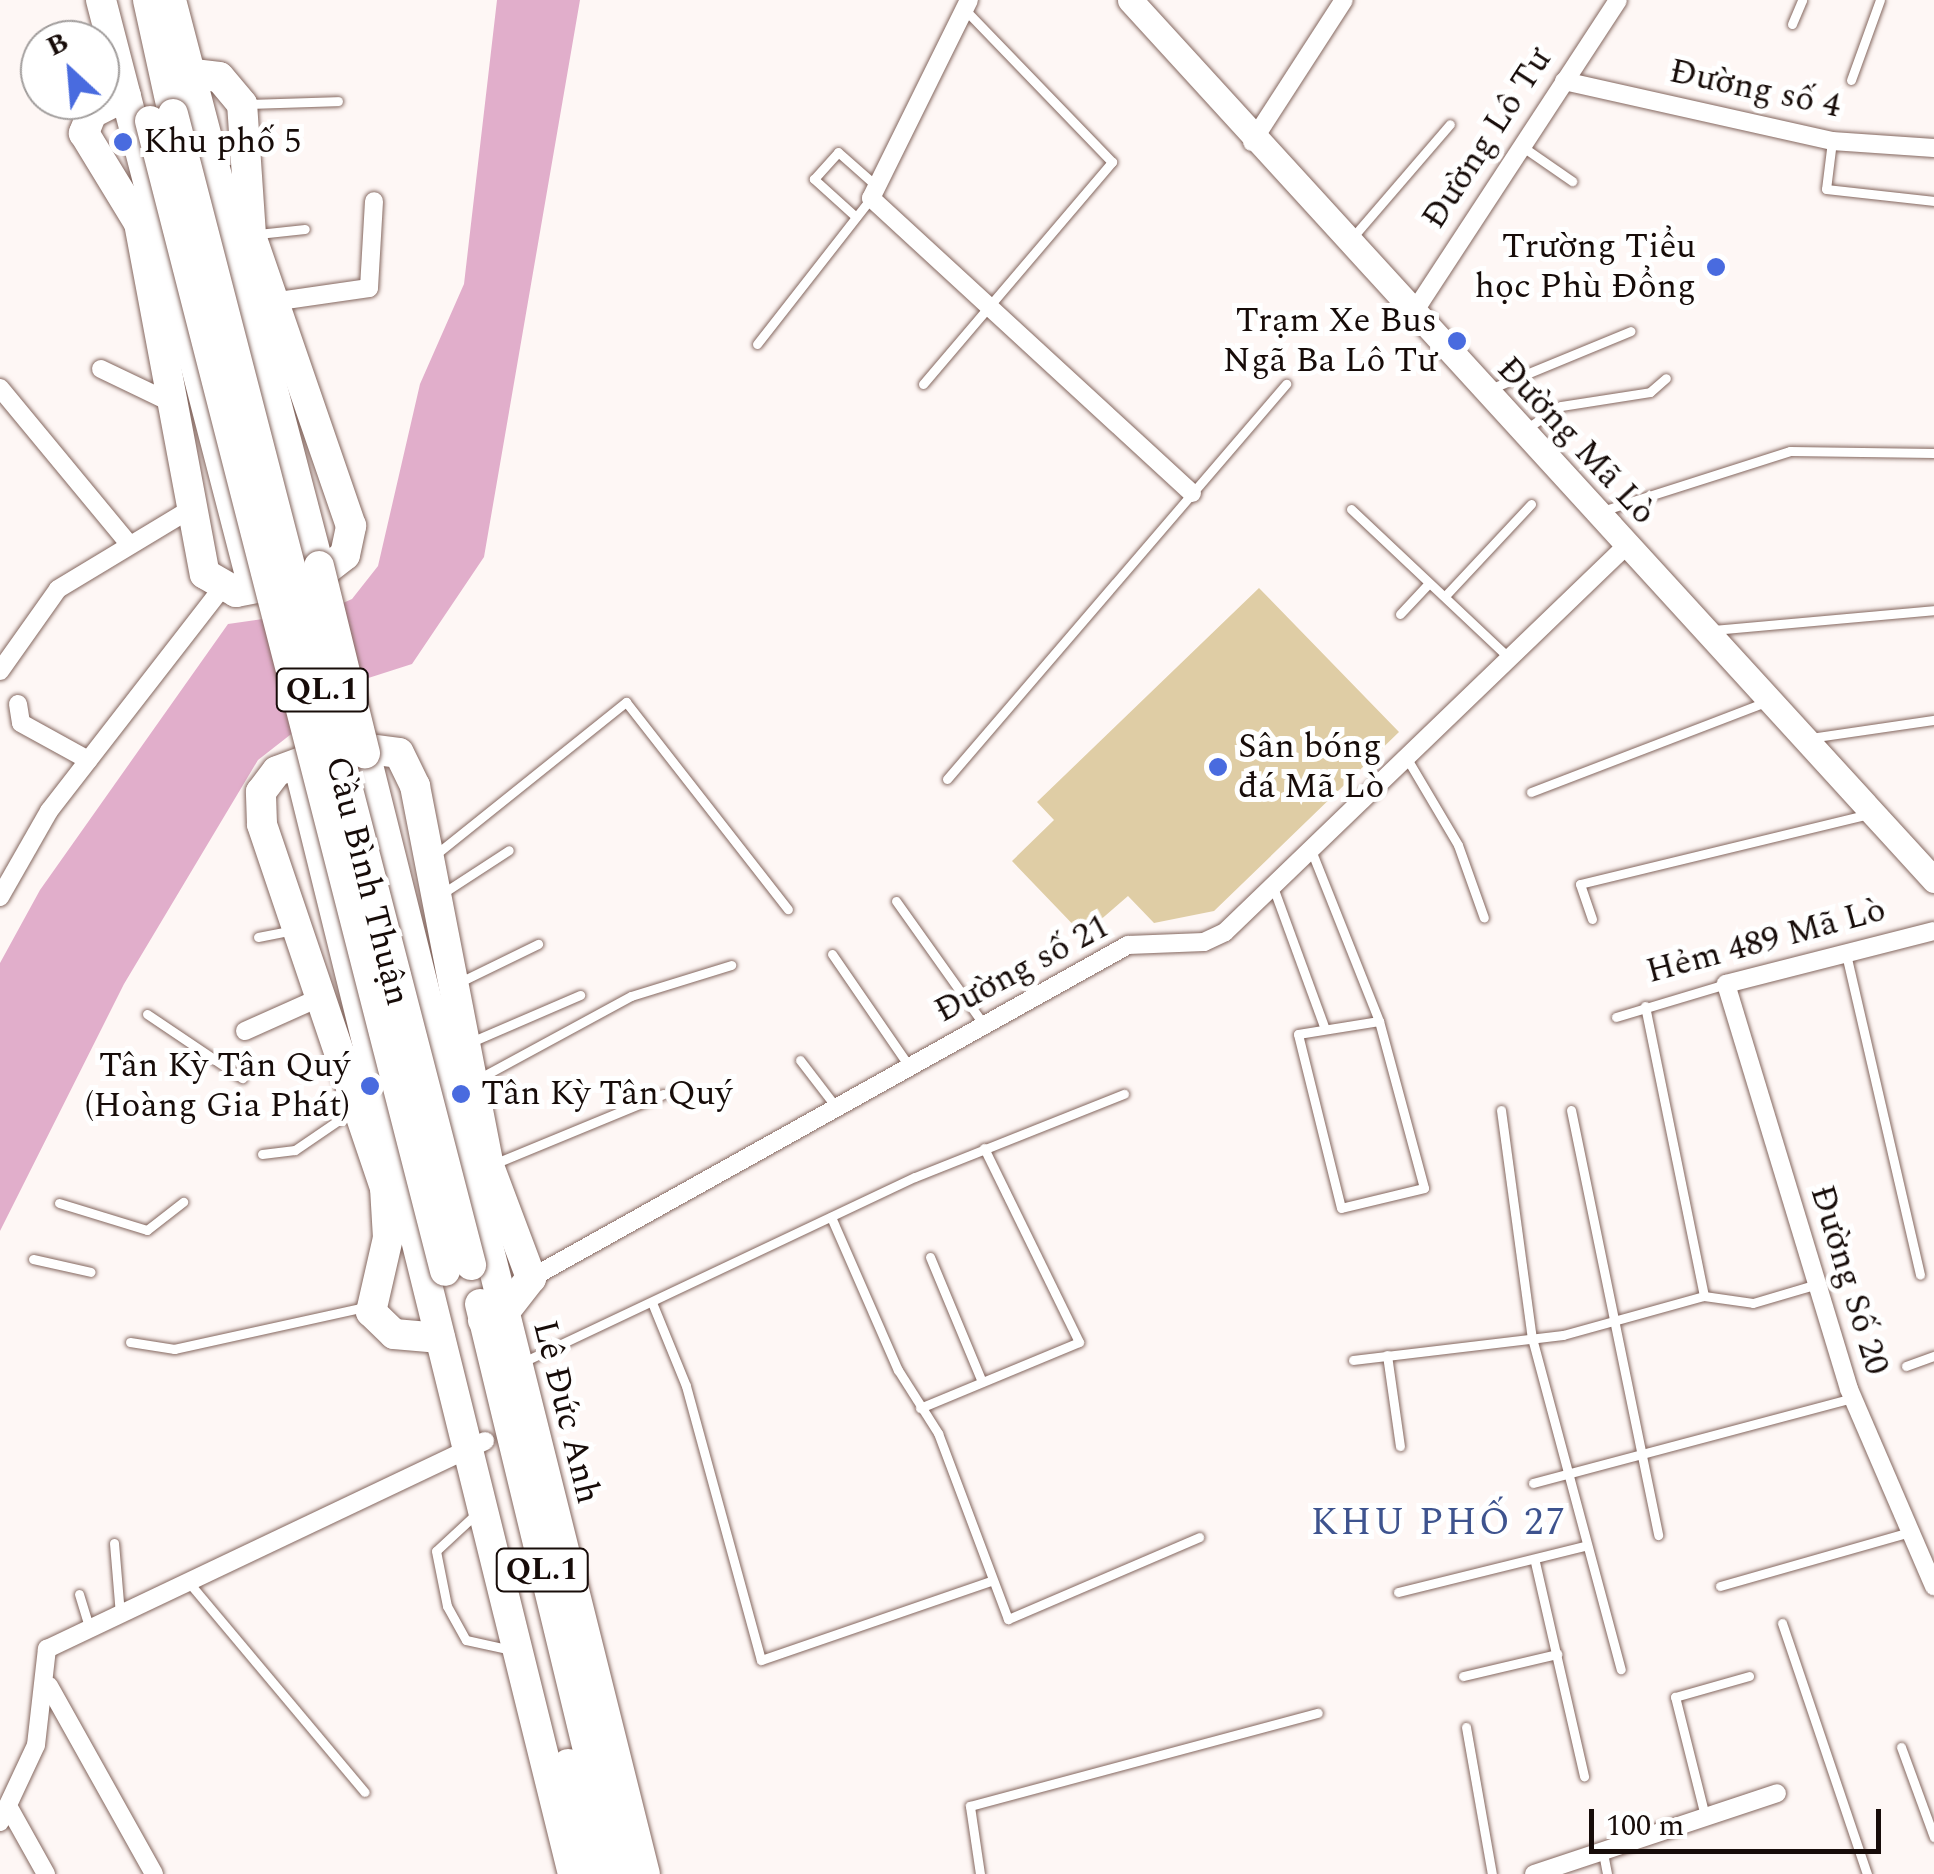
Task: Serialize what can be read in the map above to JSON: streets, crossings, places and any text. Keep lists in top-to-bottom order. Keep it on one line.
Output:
{"streets":{"highway":["QL.1","Cầu Bình Thuận","Lê Đức Anh"],"main road":["Đường Mã Lò"],"street":["Đường số 4","Đường Lô Tư","Hẻm 489 Mã Lò","Đường số 21","Đường Số 20"]},"crossings":[["Đường số 4","Đường Lô Tư"],["Đường Lô Tư","Đường Mã Lò"],["Đường Mã Lò","Đường số 21"],["QL.1","Cầu Bình Thuận"],["QL.1","Lê Đức Anh"],["Cầu Bình Thuận","Lê Đức Anh"],["Hẻm 489 Mã Lò","Đường Số 20"]],"districts":["KHU PHỐ 27"],"places":["Khu phố 5","Trường Tiểu học Phù Đổng","Trạm Xe Bus Ngã Ba Lô Tư","Sân bóng đá Mã Lò","Tân Kỳ Tân Quý (Hoàng Gia Phát)","Tân Kỳ Tân Quý"],"scale_bar":"100 m","north":"top left"}
